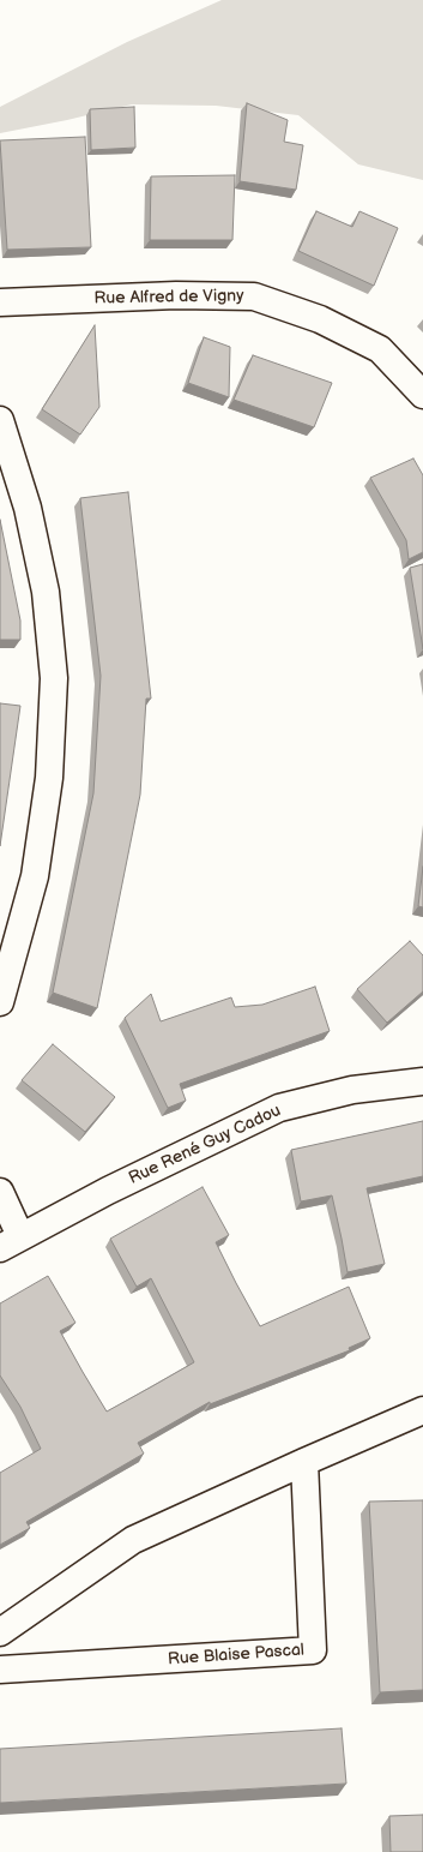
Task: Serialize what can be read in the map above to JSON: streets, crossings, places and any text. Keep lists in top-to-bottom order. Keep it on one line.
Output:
{"streets":{"street":["Rue Alfred de Vigny","Rue René Guy Cadou","Rue Blaise Pascal"]}}
